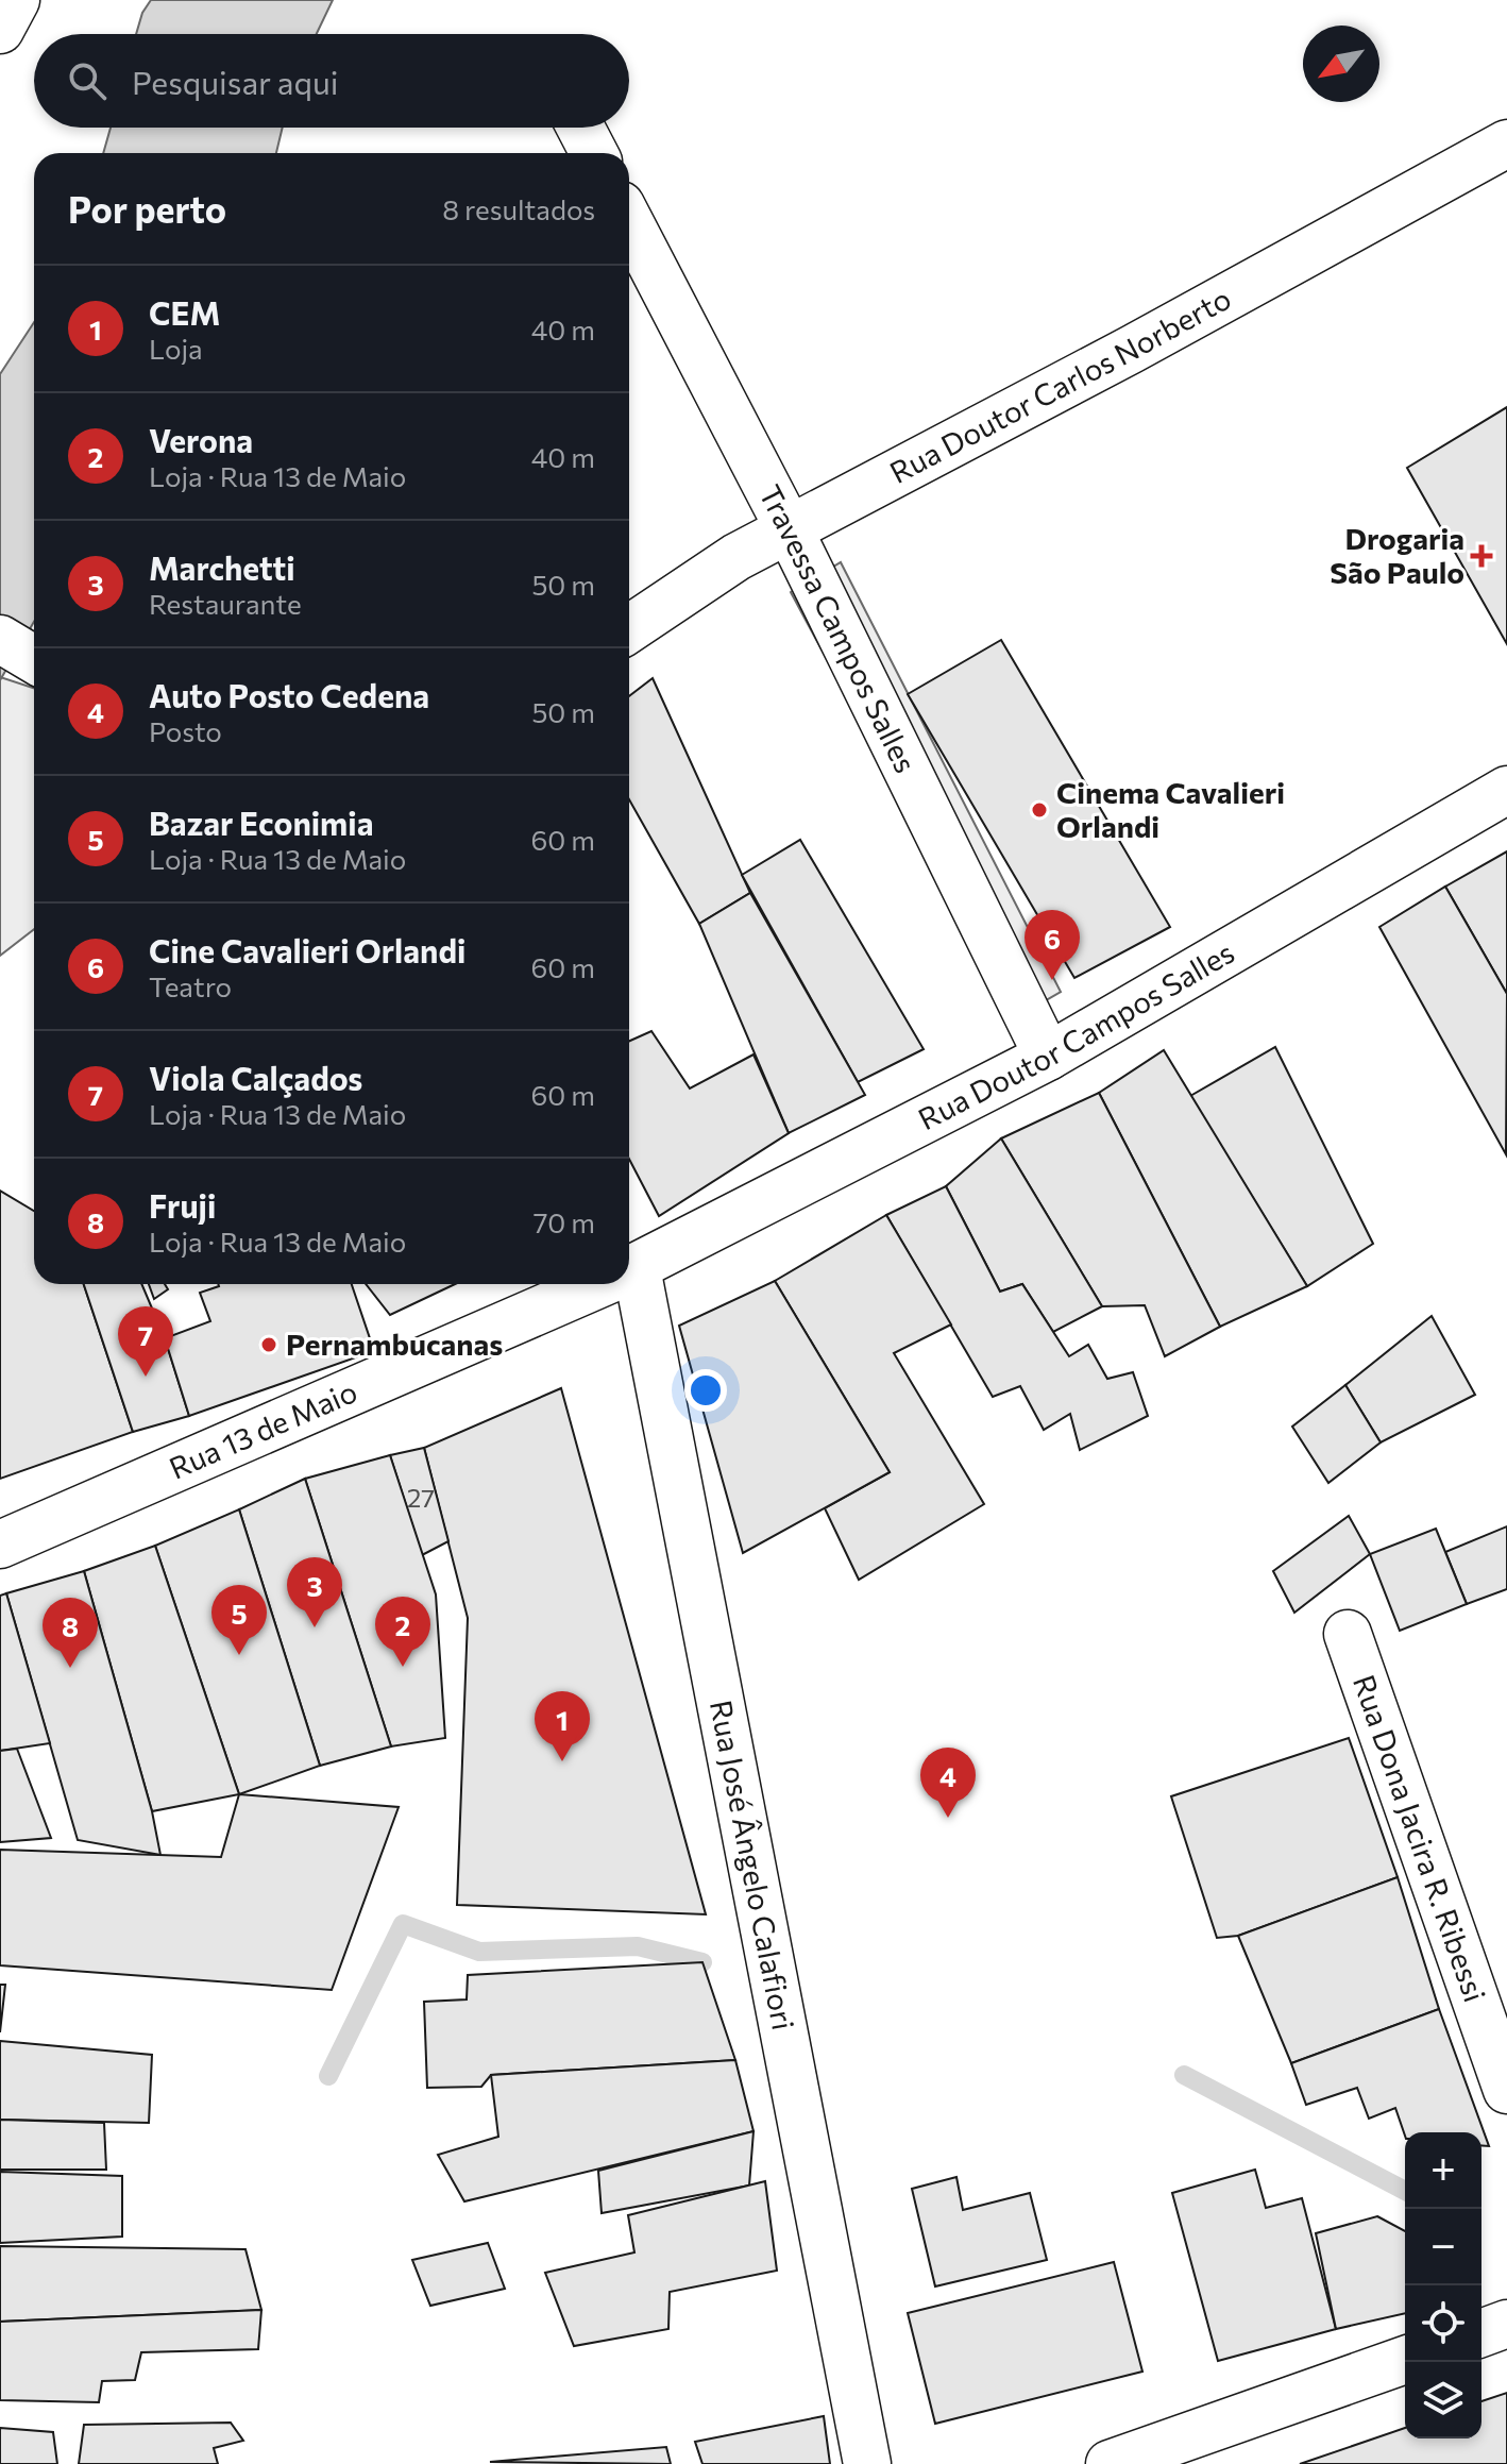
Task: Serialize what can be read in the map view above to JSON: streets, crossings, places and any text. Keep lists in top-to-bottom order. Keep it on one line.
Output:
{"streets":{"street":["Rua Doutor Carlos Norberto","Travessa Campos Salles","Rua Doutor Campos Salles","Rua 13 de Maio","Rua Dona Jacira R. Ribessi","Rua José Ângelo Calafiori"]},"crossings":[["Rua Doutor Carlos Norberto","Travessa Campos Salles"],["Travessa Campos Salles","Rua Doutor Campos Salles"]],"places":{"health":["Drogaria São Paulo"],"other":["Cinema Cavalieri Orlandi","Pernambucanas"]},"house_numbers":["27"],"north":"bottom left","page":{"search":"Pesquisar aqui","heading":["Por perto","8 resultados"],"list":[{"mark":"1","name":"CEM","note":"Loja","value":"40 m"},{"mark":"2","name":"Verona","note":"Loja · Rua 13 de Maio","value":"40 m"},{"mark":"3","name":"Marchetti","note":"Restaurante","value":"50 m"},{"mark":"4","name":"Auto Posto Cedena","note":"Posto","value":"50 m"},{"mark":"5","name":"Bazar Econimia","note":"Loja · Rua 13 de Maio","value":"60 m"},{"mark":"6","name":"Cine Cavalieri Orlandi","note":"Teatro","value":"60 m"},{"mark":"7","name":"Viola Calçados","note":"Loja · Rua 13 de Maio","value":"60 m"},{"mark":"8","name":"Fruji","note":"Loja · Rua 13 de Maio","value":"70 m"}],"pins":["6","7","3","5","2","8","1","4"],"map_buttons":["+","−"]}}
